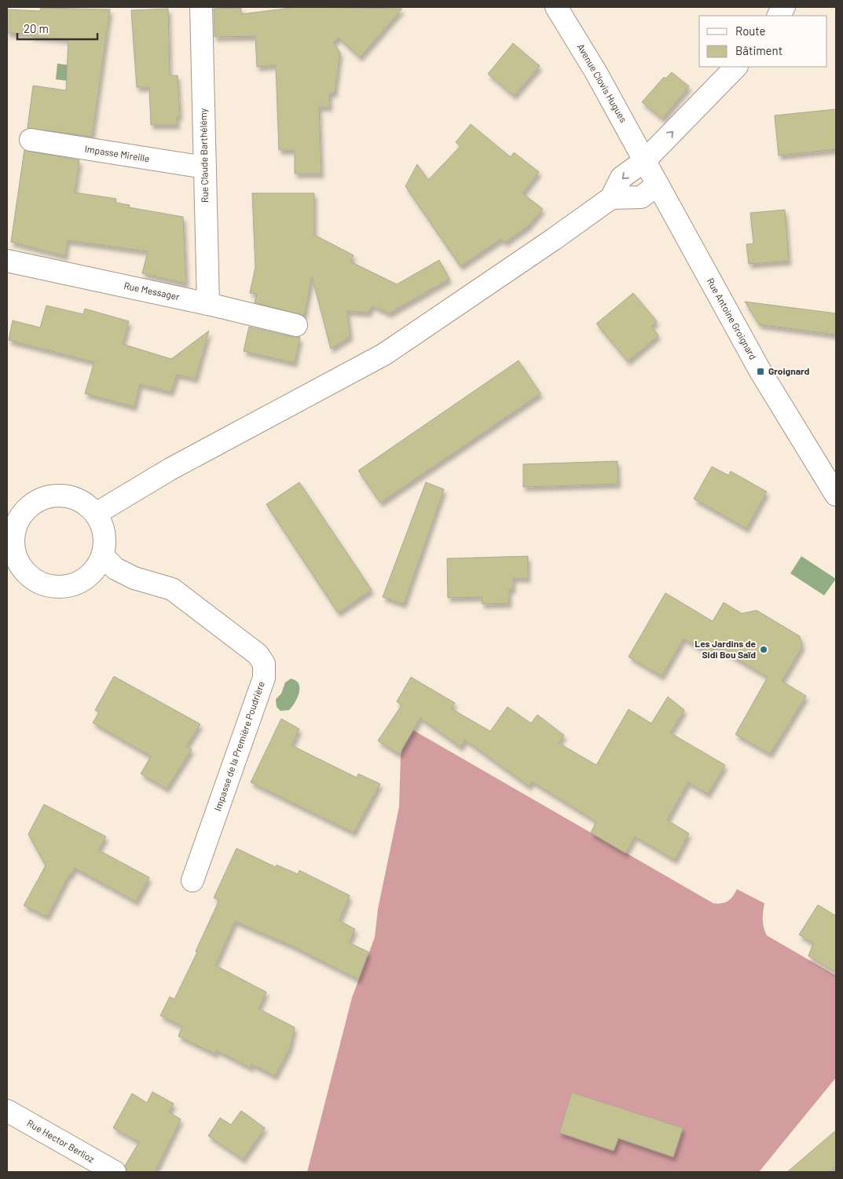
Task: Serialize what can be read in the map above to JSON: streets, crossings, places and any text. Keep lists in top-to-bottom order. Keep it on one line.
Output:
{"streets":{"street":["Avenue Clovis Hugues","Impasse Mireille","Rue Claude Barthélémy","Rue Messager","Rue Antoine Groignard","Impasse de la Première Poudrière","Rue Hector Berlioz"]},"crossings":[["Avenue Clovis Hugues","Rue Antoine Groignard"],["Impasse Mireille","Rue Claude Barthélémy"],["Rue Claude Barthélémy","Rue Messager"]],"places":{"transit":["Groignard"],"other":["Les Jardins de Sidi Bou Saïd"]},"legend":["Route","Bâtiment"],"scale_bar":"20 m"}
